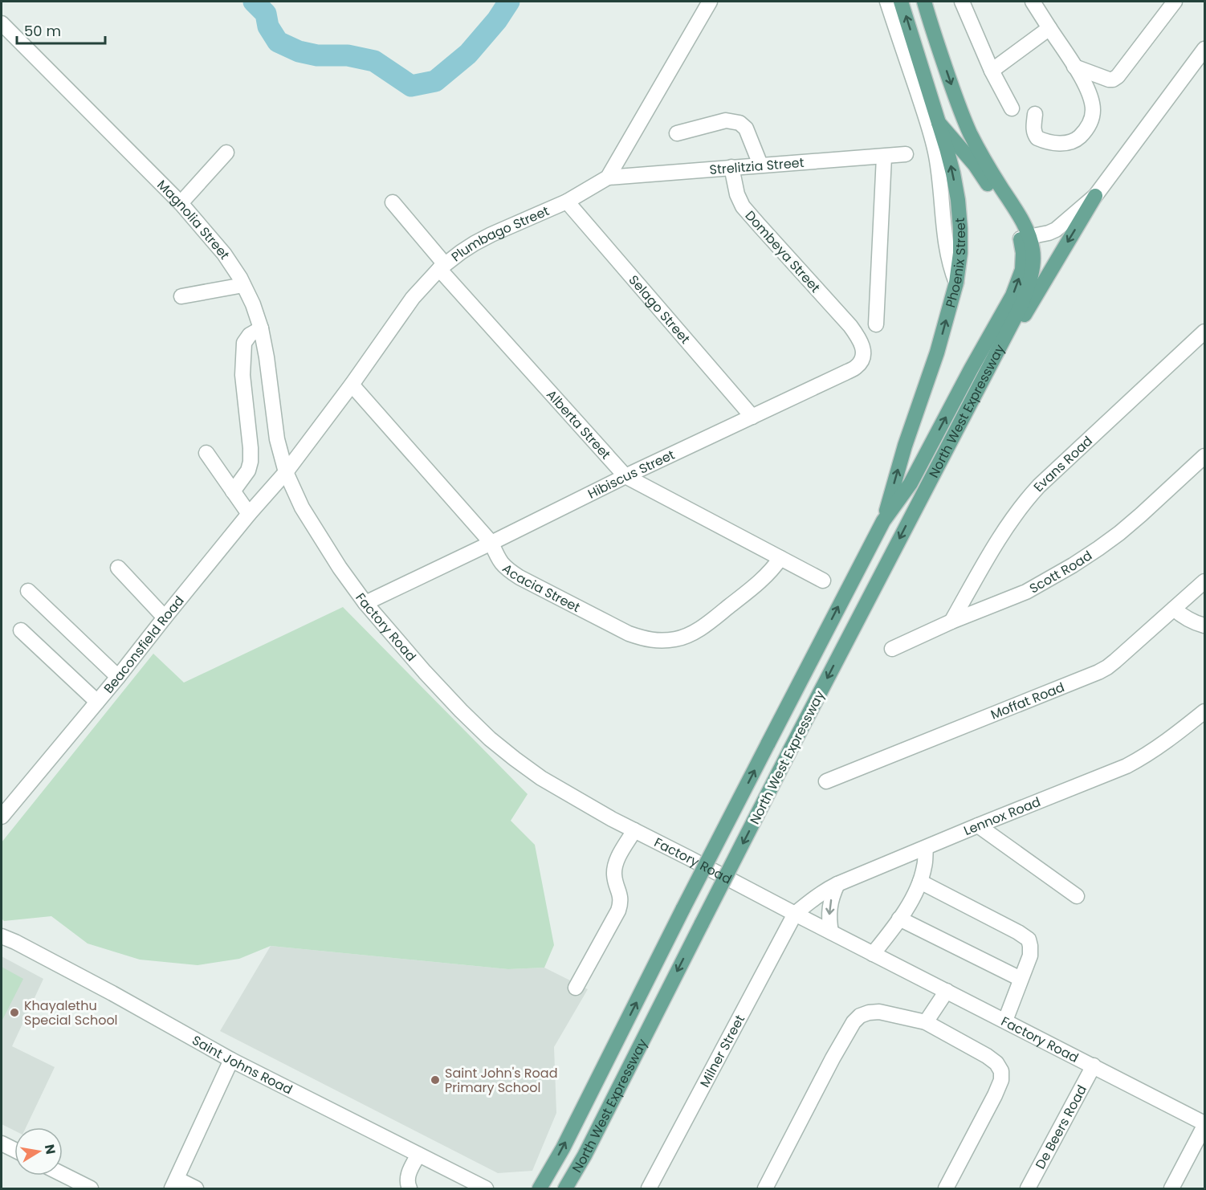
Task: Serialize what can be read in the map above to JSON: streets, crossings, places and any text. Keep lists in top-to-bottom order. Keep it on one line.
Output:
{"streets":{"main road":["Phoenix Street","North West Expressway"],"street":["Strelitzia Street","Magnolia Street","Plumbago Street","Dombeya Street","Selago Street","Alberta Street","Evans Road","Hibiscus Street","Scott Road","Acacia Street","Factory Road","Beaconsfield Road","Moffat Road","Lennox Road","Milner Street","Saint Johns Road","De Beers Road"]},"crossings":[["Strelitzia Street","Plumbago Street"],["Strelitzia Street","Dombeya Street"],["Magnolia Street","Plumbago Street"],["Magnolia Street","Factory Road"],["Magnolia Street","Beaconsfield Road"],["Plumbago Street","Selago Street"],["Plumbago Street","Alberta Street"],["Plumbago Street","Acacia Street"],["Plumbago Street","Factory Road"],["Plumbago Street","Beaconsfield Road"],["Dombeya Street","Hibiscus Street"],["Phoenix Street","North West Expressway"],["Selago Street","Hibiscus Street"],["Alberta Street","Hibiscus Street"],["Alberta Street","Acacia Street"],["Evans Road","Scott Road"],["Hibiscus Street","Acacia Street"],["Hibiscus Street","Factory Road"],["Factory Road","Beaconsfield Road"],["Factory Road","Lennox Road"],["Factory Road","Milner Street"],["Factory Road","De Beers Road"],["Lennox Road","Milner Street"]],"places":["Khayalethu Special School","Saint John's Road Primary School"],"scale_bar":"50 m","north":"right"}
